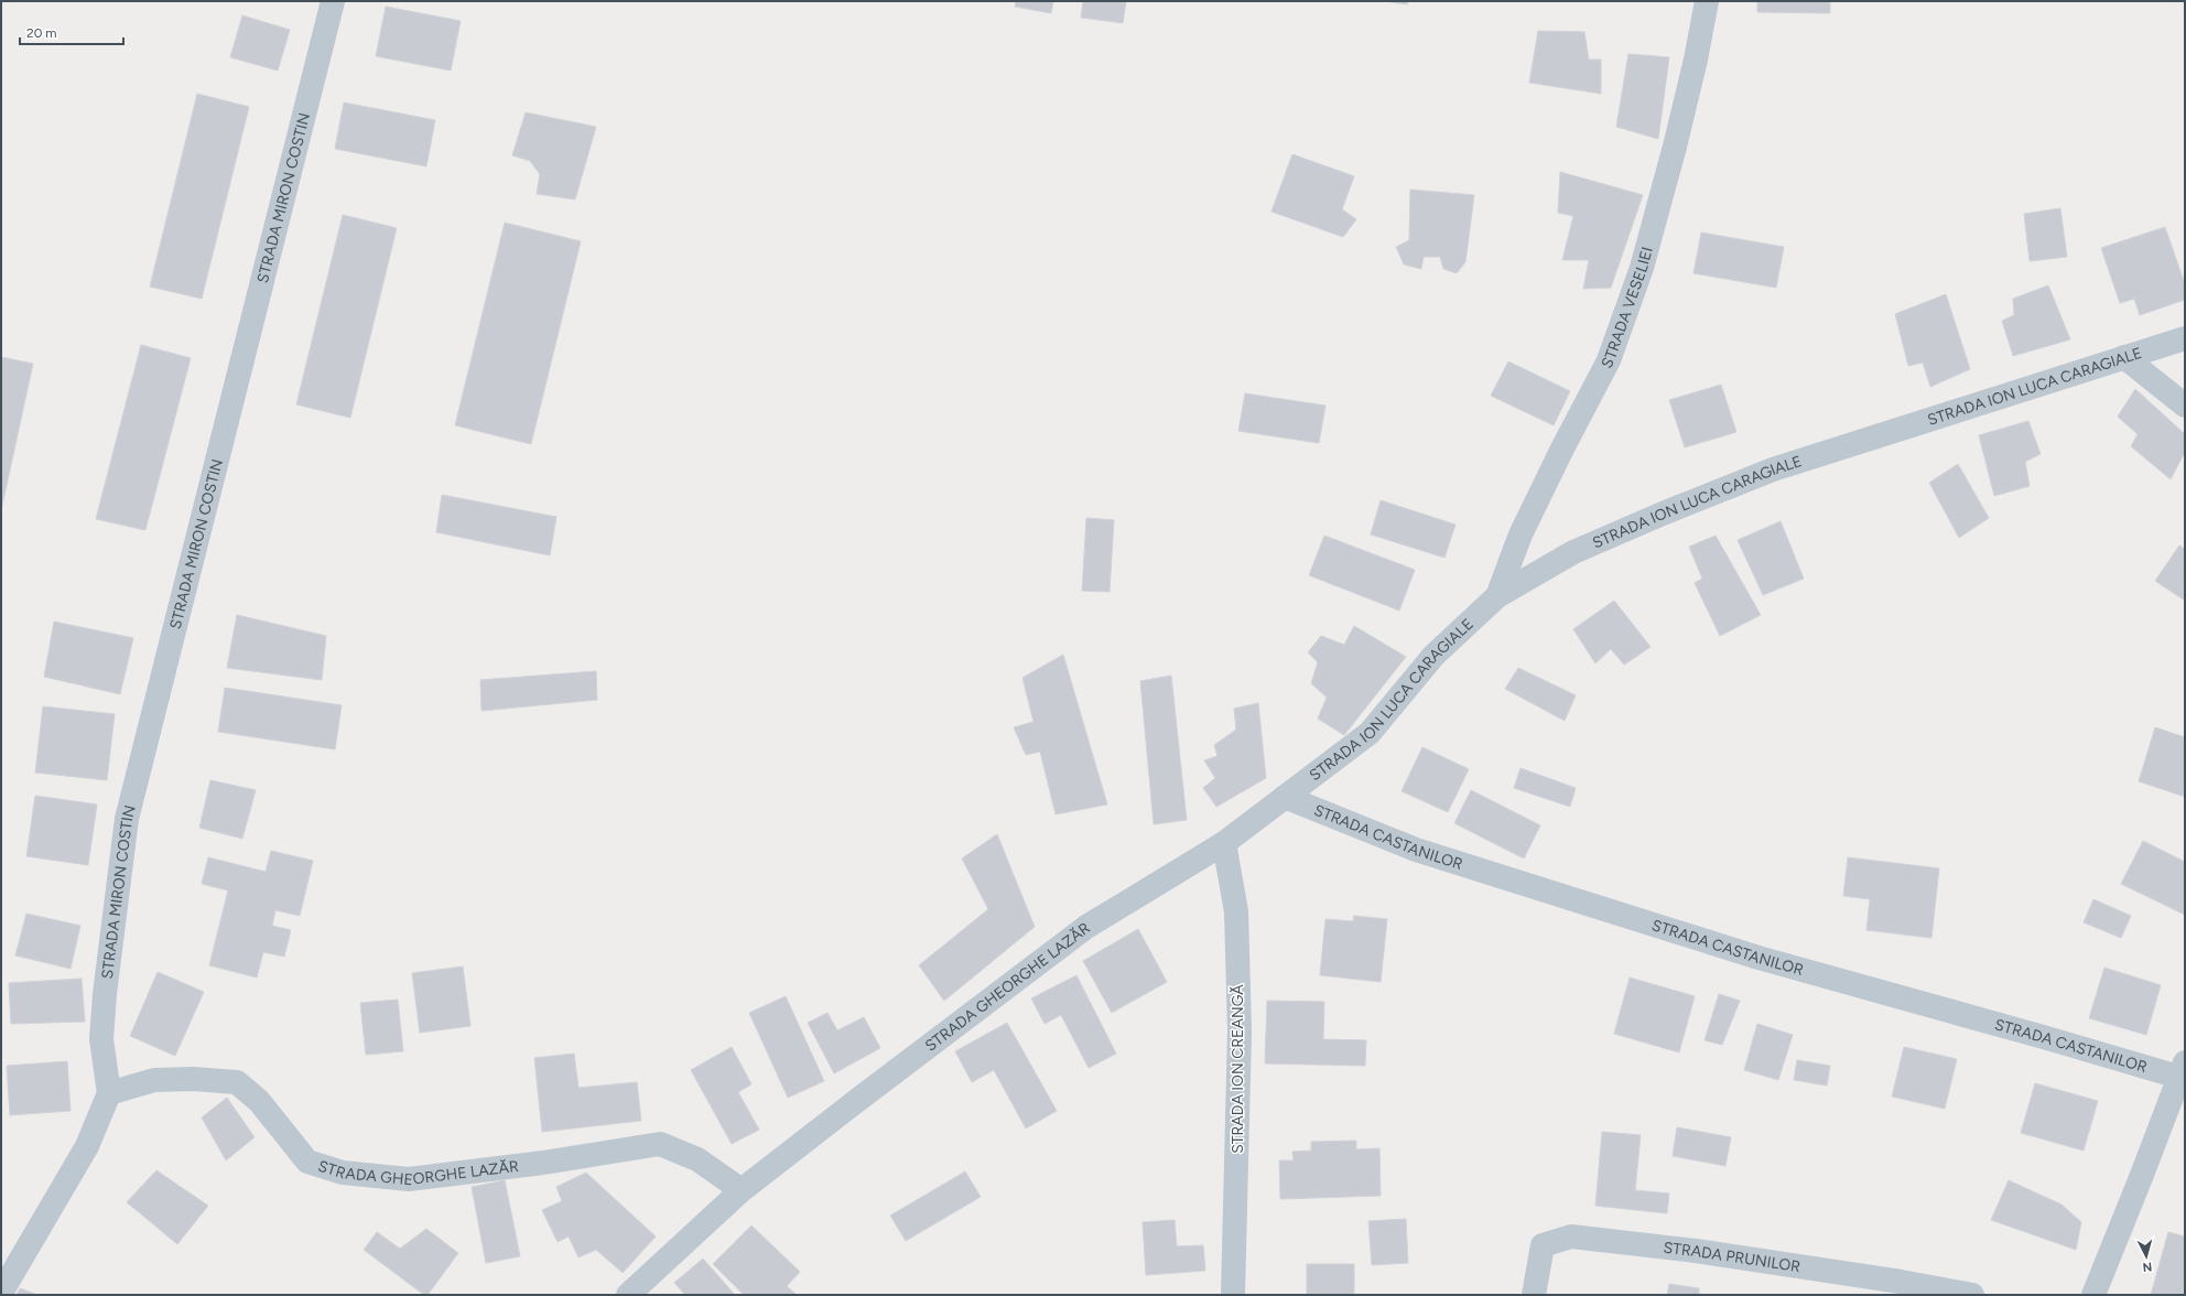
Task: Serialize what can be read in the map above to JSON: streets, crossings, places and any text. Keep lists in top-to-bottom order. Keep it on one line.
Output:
{"streets":{"street":["STRADA MIRON COSTIN","STRADA VESELIEI","STRADA ION LUCA CARAGIALE","STRADA CASTANILOR","STRADA GHEORGHE LAZĂR","STRADA ION CREANGĂ","STRADA PRUNILOR"]},"crossings":[["STRADA MIRON COSTIN","STRADA GHEORGHE LAZĂR"],["STRADA VESELIEI","STRADA ION LUCA CARAGIALE"],["STRADA ION LUCA CARAGIALE","STRADA CASTANILOR"],["STRADA ION LUCA CARAGIALE","STRADA GHEORGHE LAZĂR"],["STRADA CASTANILOR","STRADA GHEORGHE LAZĂR"],["STRADA GHEORGHE LAZĂR","STRADA ION CREANGĂ"]],"scale_bar":"20 m","north":"bottom"}
